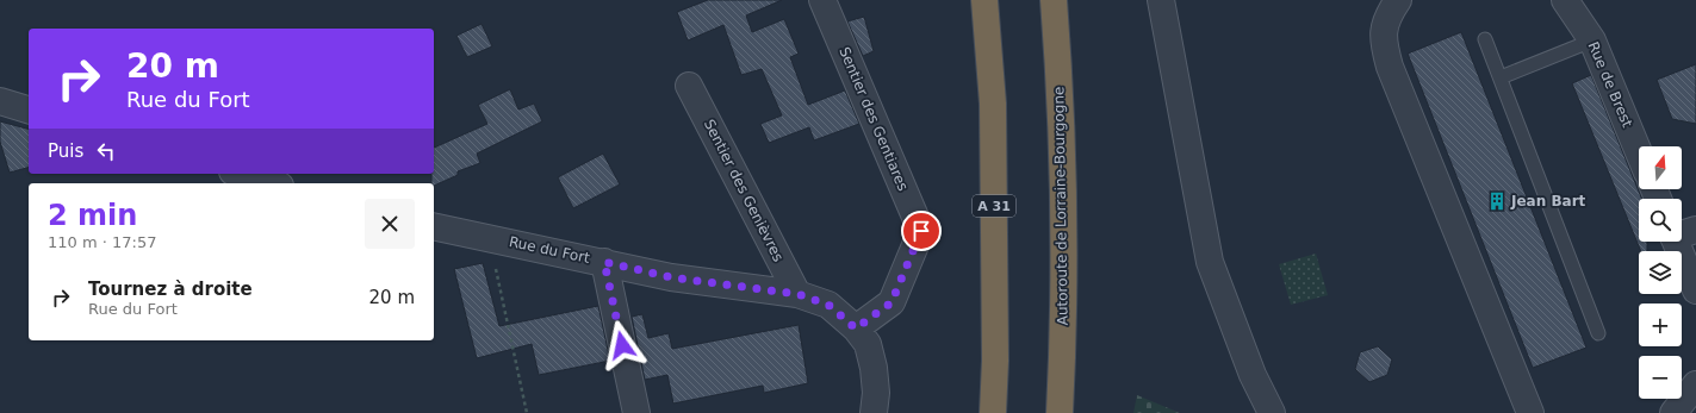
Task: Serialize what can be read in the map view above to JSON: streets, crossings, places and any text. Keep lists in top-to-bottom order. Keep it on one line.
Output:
{"streets":{"highway":["A 31","Autoroute de Lorraine-Bourgogne"],"street":["Rue de Brest","Sentier des Gentiares","Sentier des Genièvres","Rue du Fort"]},"crossings":[["Sentier des Gentiares","Rue du Fort"],["Sentier des Genièvres","Rue du Fort"]],"places":{"building":["Jean Bart"]},"north":"top","page":{"turn":["20 m","Rue du Fort"],"then":"Puis","map_buttons":["+","−"],"heading":["2 min","110 m · 17:57"],"list":[{"name":"Tournez à droite","note":"Rue du Fort","value":"20 m"}]}}
